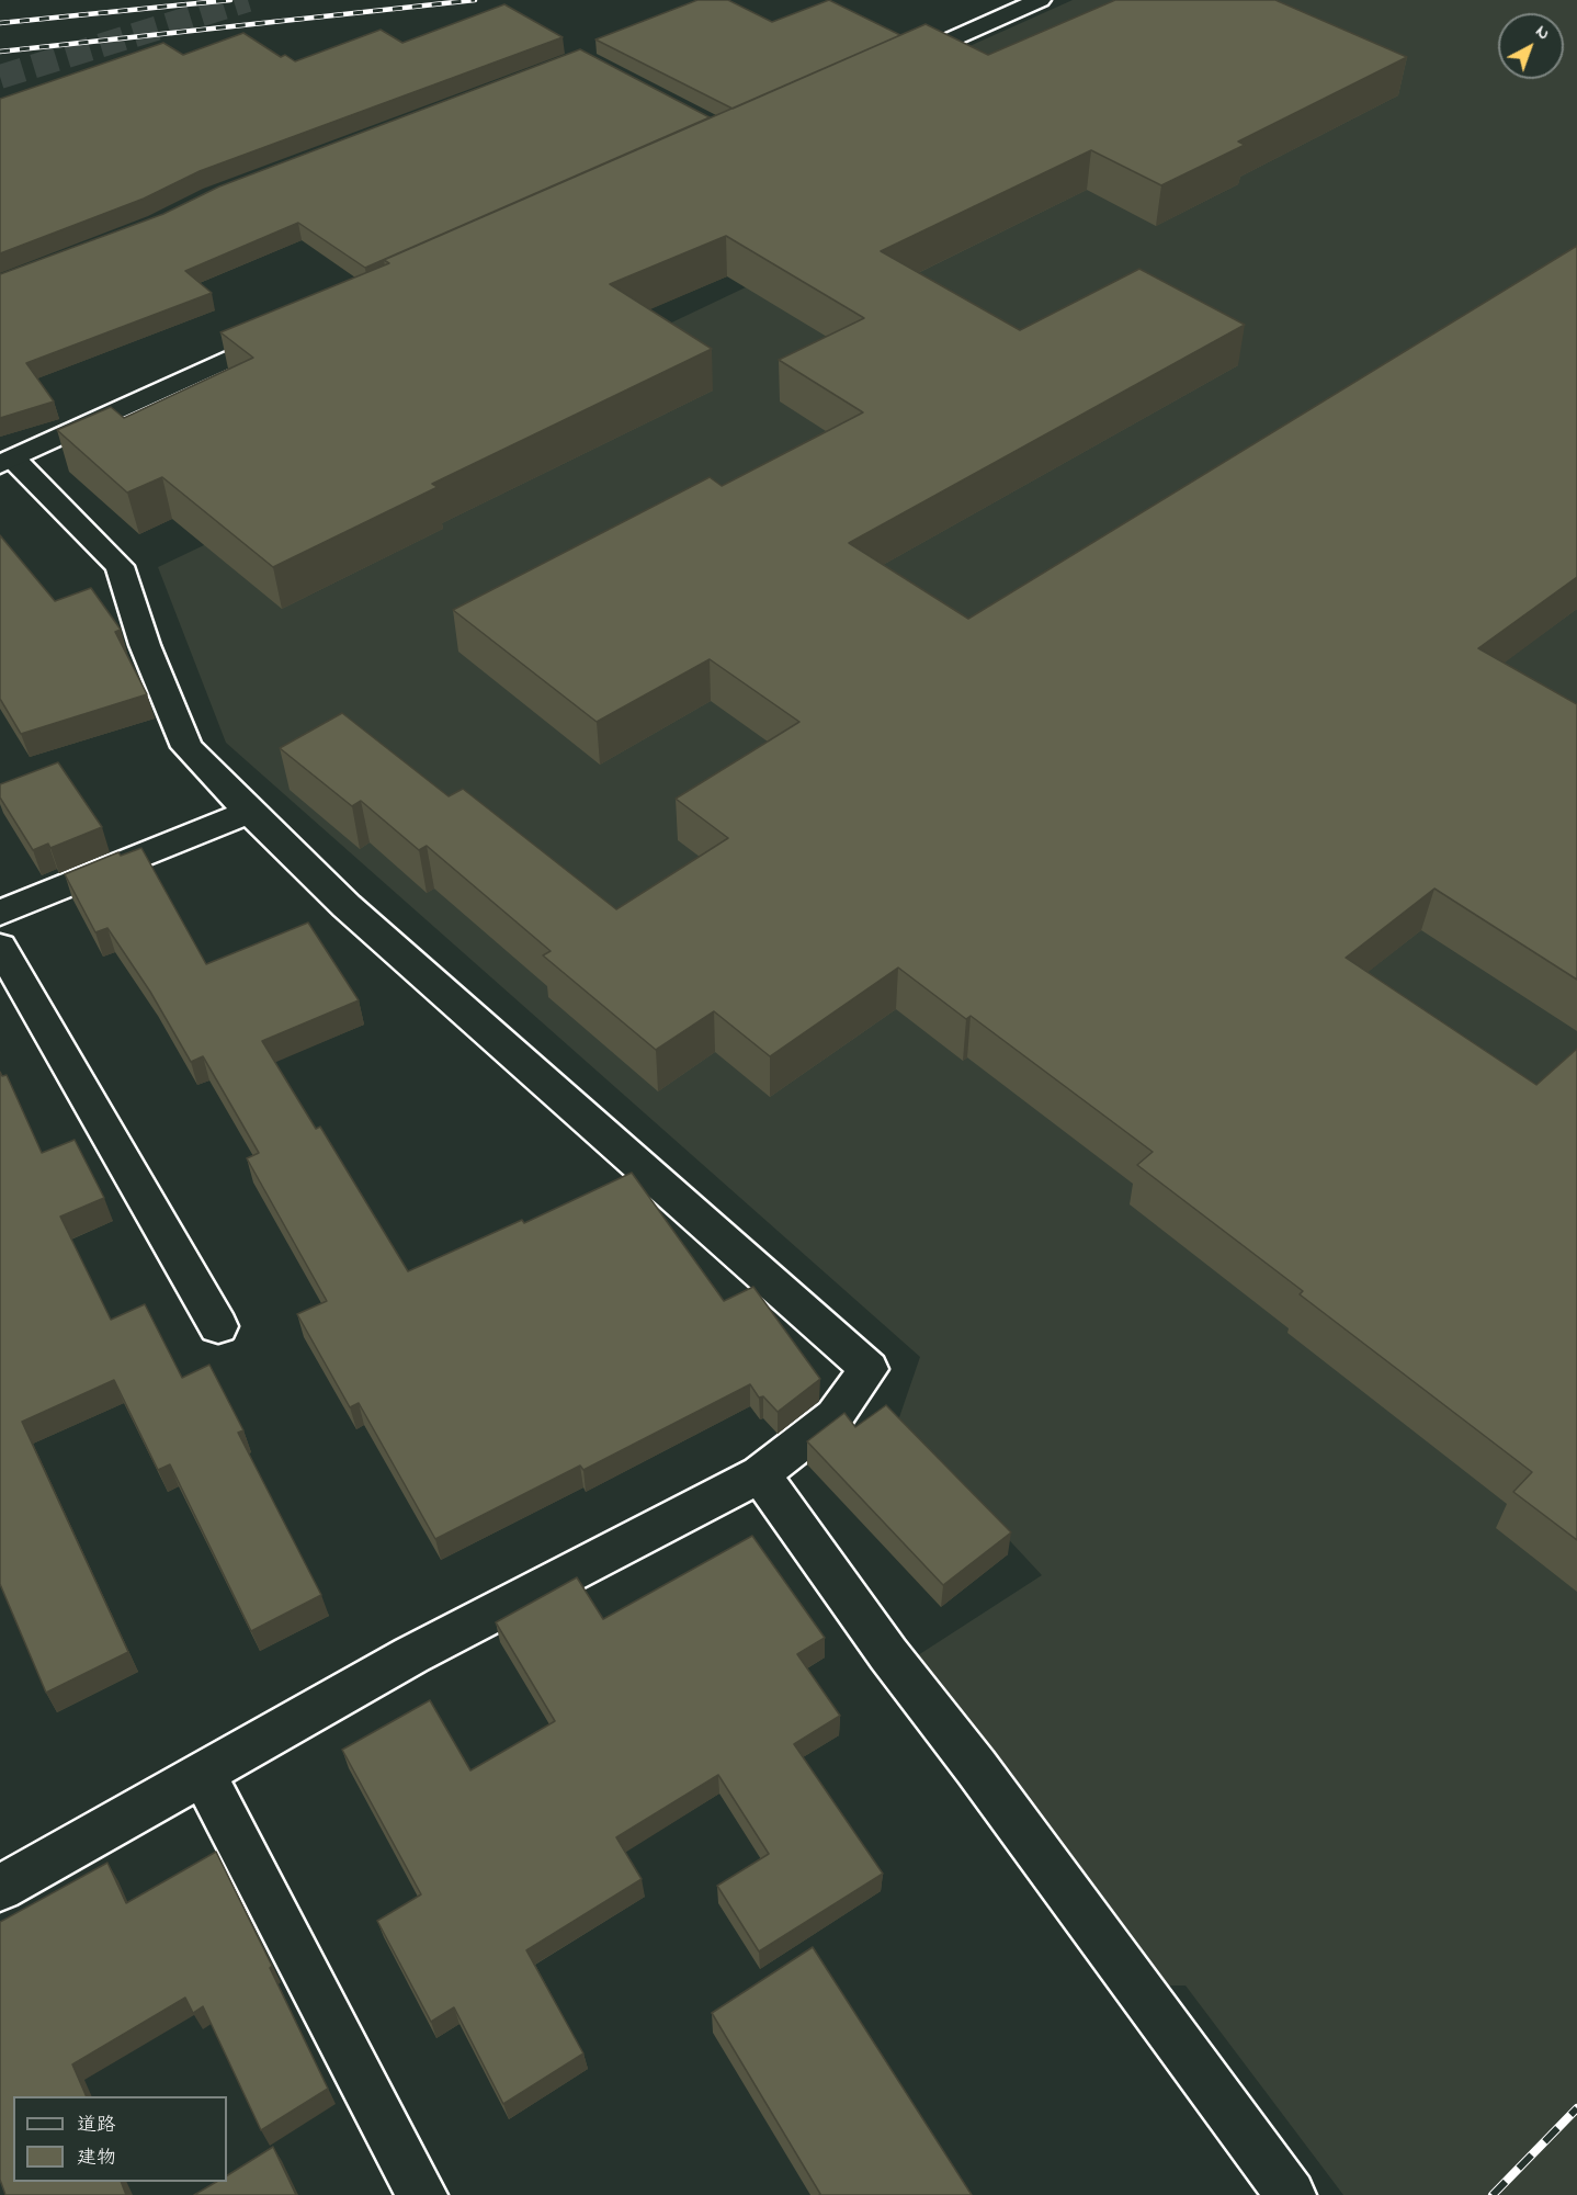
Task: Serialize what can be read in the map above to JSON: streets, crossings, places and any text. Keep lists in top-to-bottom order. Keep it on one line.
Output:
{"legend":["道路","建物"],"north":"top right"}
